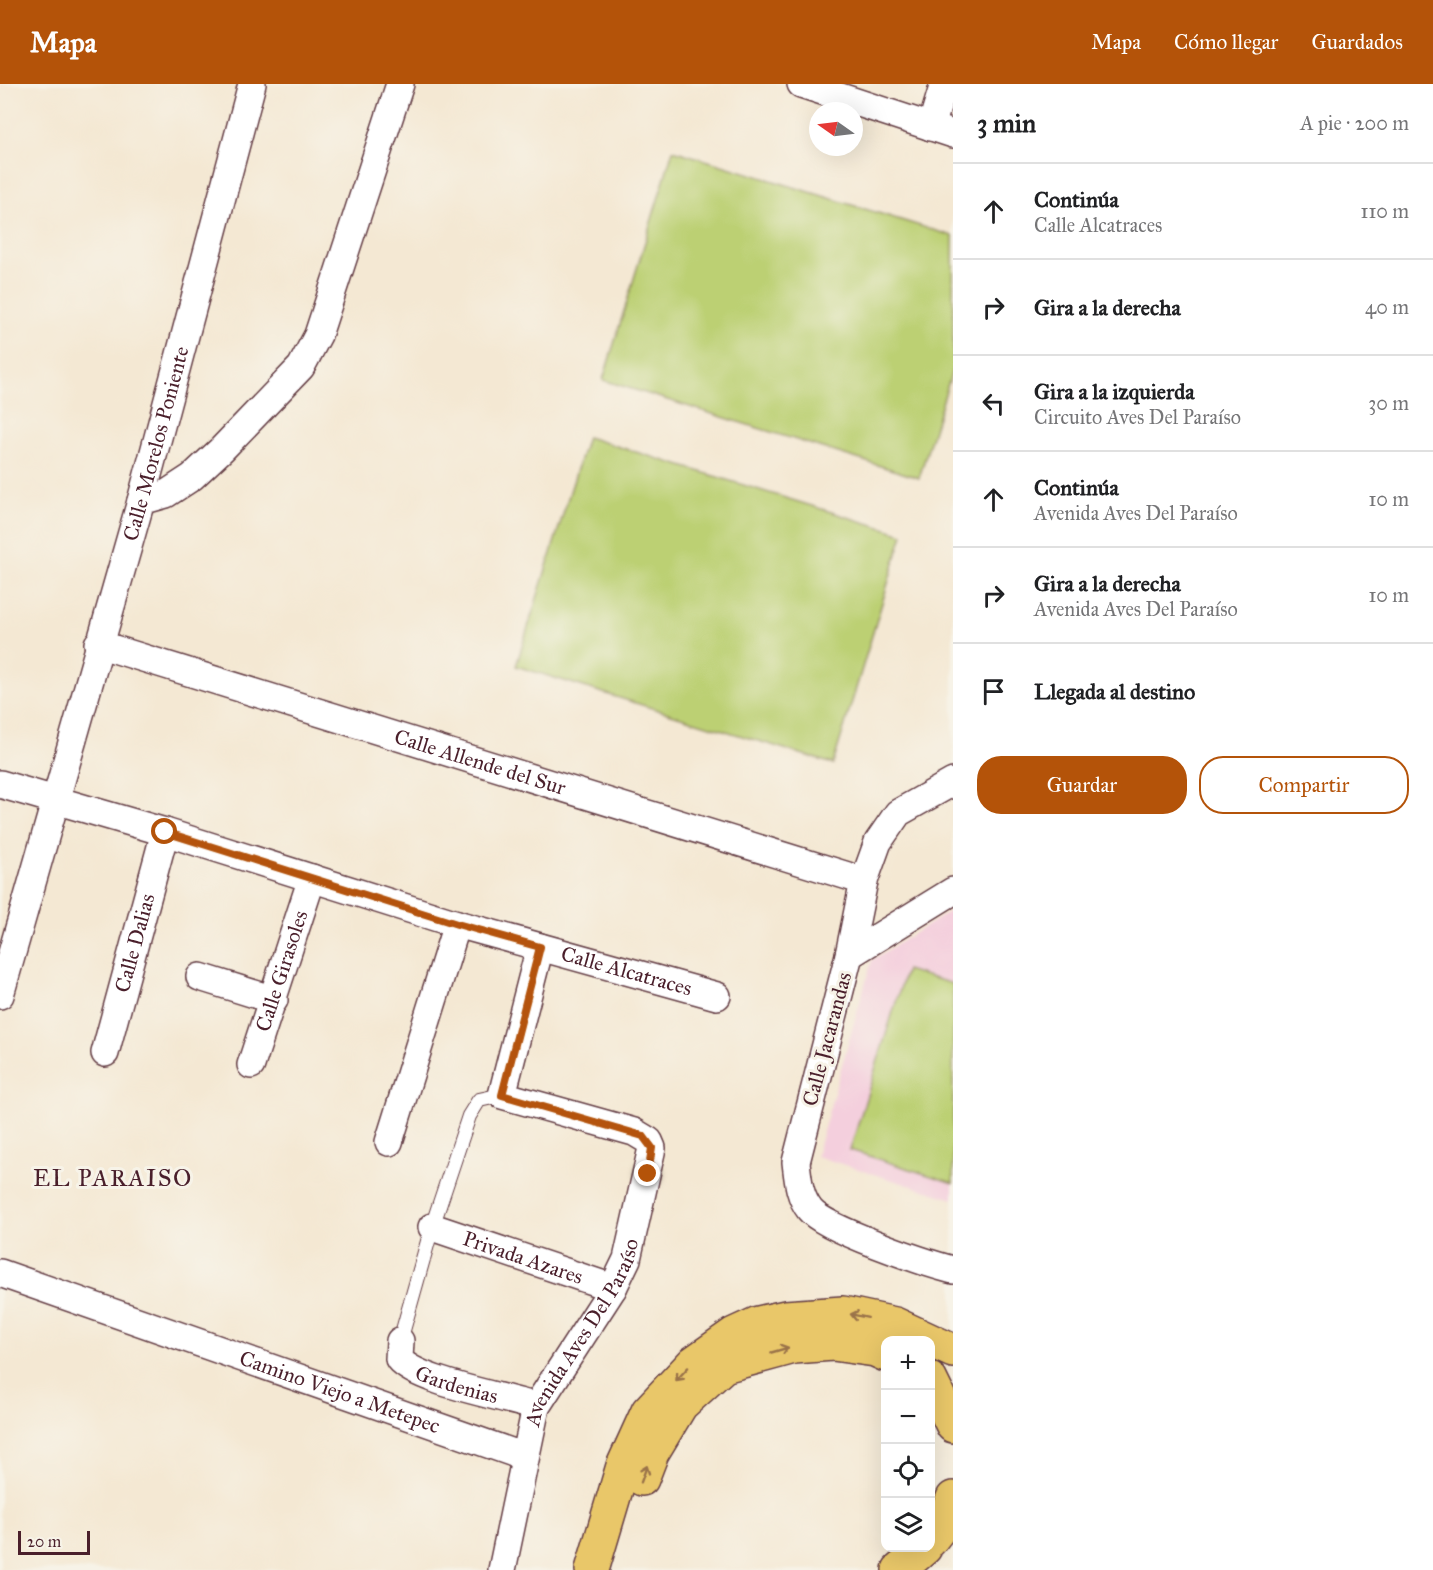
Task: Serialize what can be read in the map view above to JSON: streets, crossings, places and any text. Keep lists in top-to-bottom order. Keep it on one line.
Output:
{"streets":{"street":["Calle Morelos Poniente","Calle Allende del Sur","Calle Dalias","Calle Alcatraces","Calle Girasoles","Calle Jacarandas","Privada Azares","Avenida Aves Del Paraíso","Gardenias","Camino Viejo a Metepec"]},"crossings":[["Calle Morelos Poniente","Calle Allende del Sur"],["Calle Morelos Poniente","Calle Alcatraces"],["Calle Dalias","Calle Alcatraces"],["Calle Alcatraces","Calle Girasoles"],["Privada Azares","Avenida Aves Del Paraíso"],["Avenida Aves Del Paraíso","Gardenias"],["Avenida Aves Del Paraíso","Camino Viejo a Metepec"]],"districts":["EL PARAISO"],"scale_bar":"20 m","north":"left","page":{"header":"Mapa","nav":["Mapa","Cómo llegar","Guardados"],"heading":["3 min","A pie · 200 m"],"list":[["Continúa","Calle Alcatraces","110 m"],["Gira a la derecha","40 m"],["Gira a la izquierda","Circuito Aves Del Paraíso","30 m"],["Continúa","Avenida Aves Del Paraíso","10 m"],["Gira a la derecha","Avenida Aves Del Paraíso","10 m"],"Llegada al destino"],"buttons":["Guardar","Compartir"],"map_buttons":["+","−"],"scale":"20 m"}}
